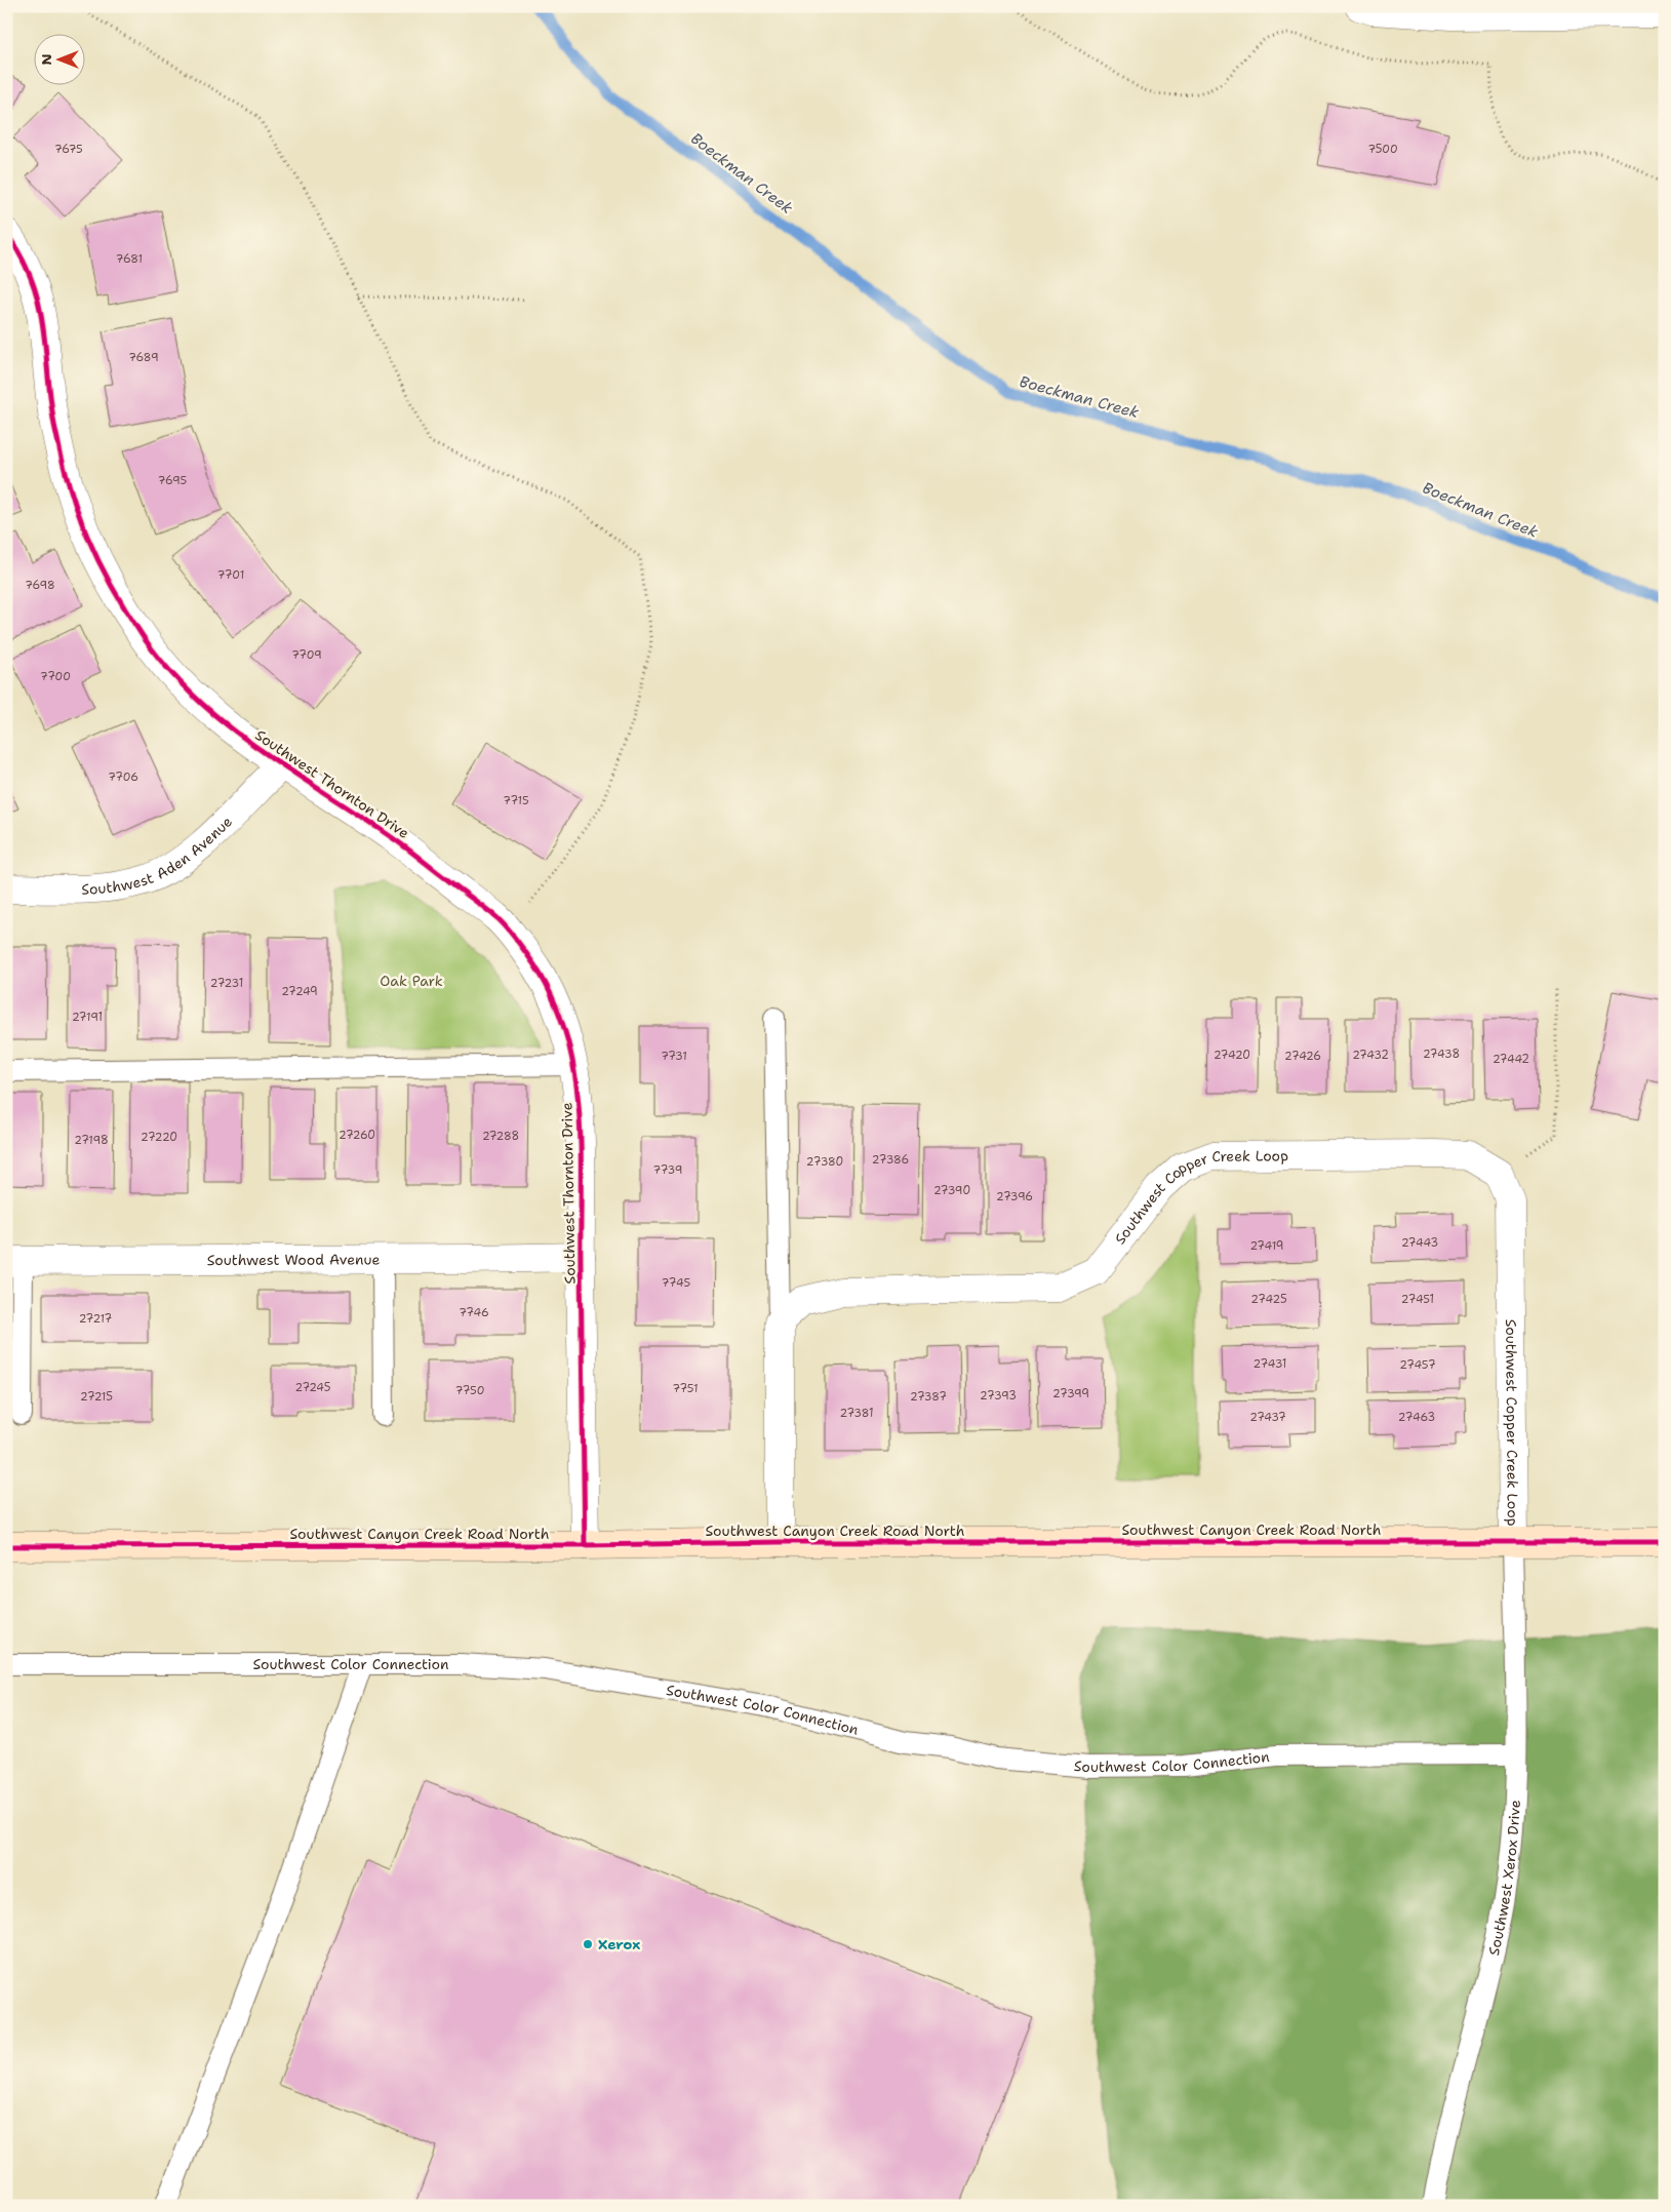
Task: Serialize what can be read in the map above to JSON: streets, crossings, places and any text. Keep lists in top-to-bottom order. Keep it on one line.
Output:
{"streets":{"main road":["Southwest Canyon Creek Road North"],"street":["Southwest Thornton Drive","Southwest Aden Avenue","Southwest Copper Creek Loop","Southwest Wood Avenue"],"lane":["Southwest Color Connection","Southwest Xerox Drive"]},"crossings":[["Southwest Thornton Drive","Southwest Aden Avenue"],["Southwest Thornton Drive","Southwest Wood Avenue"],["Southwest Thornton Drive","Southwest Canyon Creek Road North"],["Southwest Copper Creek Loop","Southwest Canyon Creek Road North"],["Southwest Copper Creek Loop","Southwest Xerox Drive"],["Southwest Canyon Creek Road North","Southwest Xerox Drive"],["Southwest Color Connection","Southwest Xerox Drive"]],"water":["Boeckman Creek"],"parks":["Oak Park"],"places":["Xerox"],"house_numbers":["7675","7500","7681","7689","7695","7701","7698","7709","7700","7706","7715","27231","27249","27191","27438","27420","27432","7731","27426","27442","27260","27288","27220","27198","27386","27380","7739","27390","27396","27443","27419","7745","27425","27451","7746","27217","27431","27457","27245","7751","7750","27399","27393","27215","27387","27381","27437","27463"],"north":"left"}
